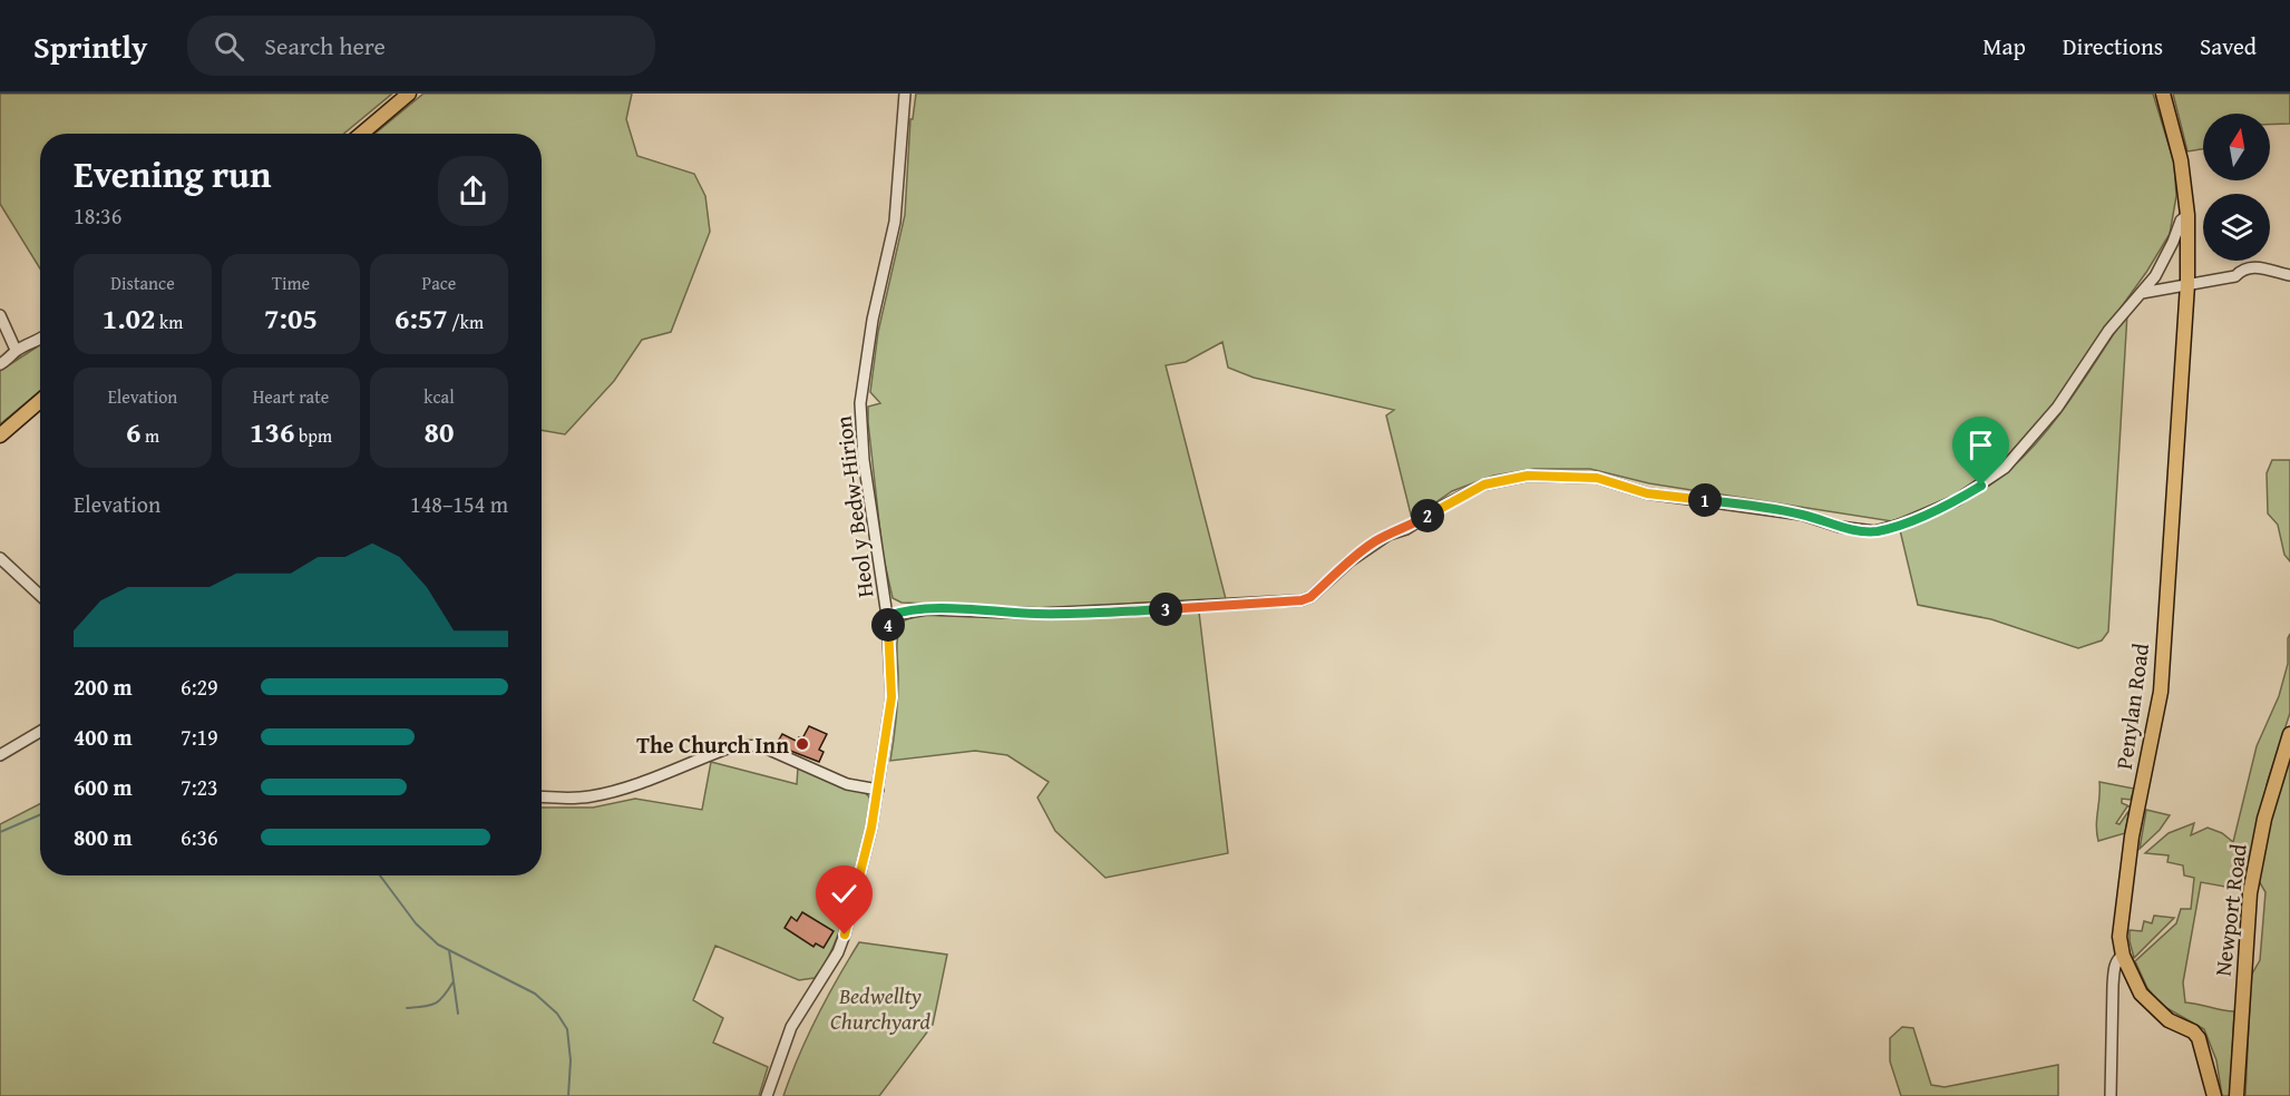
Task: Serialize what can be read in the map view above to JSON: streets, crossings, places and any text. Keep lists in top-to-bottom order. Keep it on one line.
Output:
{"streets":{"main road":["Penylan Road","Newport Road"],"street":["Heol y Bedw-Hirion"]},"parks":["Bedwellty Churchyard"],"places":["The Church Inn"],"north":"top","page":{"header":"Sprintly","search":"Search here","nav":["Map","Directions","Saved"],"heading":["Evening run","18:36"],"stats":[["Distance","1.02 km"],["Time","7:05"],["Pace","6:57 /km"],["Elevation","6 m"],["Heart rate","136 bpm"],["kcal","80"]],"chart":["Elevation","148–154 m"],"pins":["1","2","3","4"],"list":[{"name":"200 m","note":"6:29"},{"name":"400 m","note":"7:19"},{"name":"600 m","note":"7:23"},{"name":"800 m","note":"6:36"}]}}
